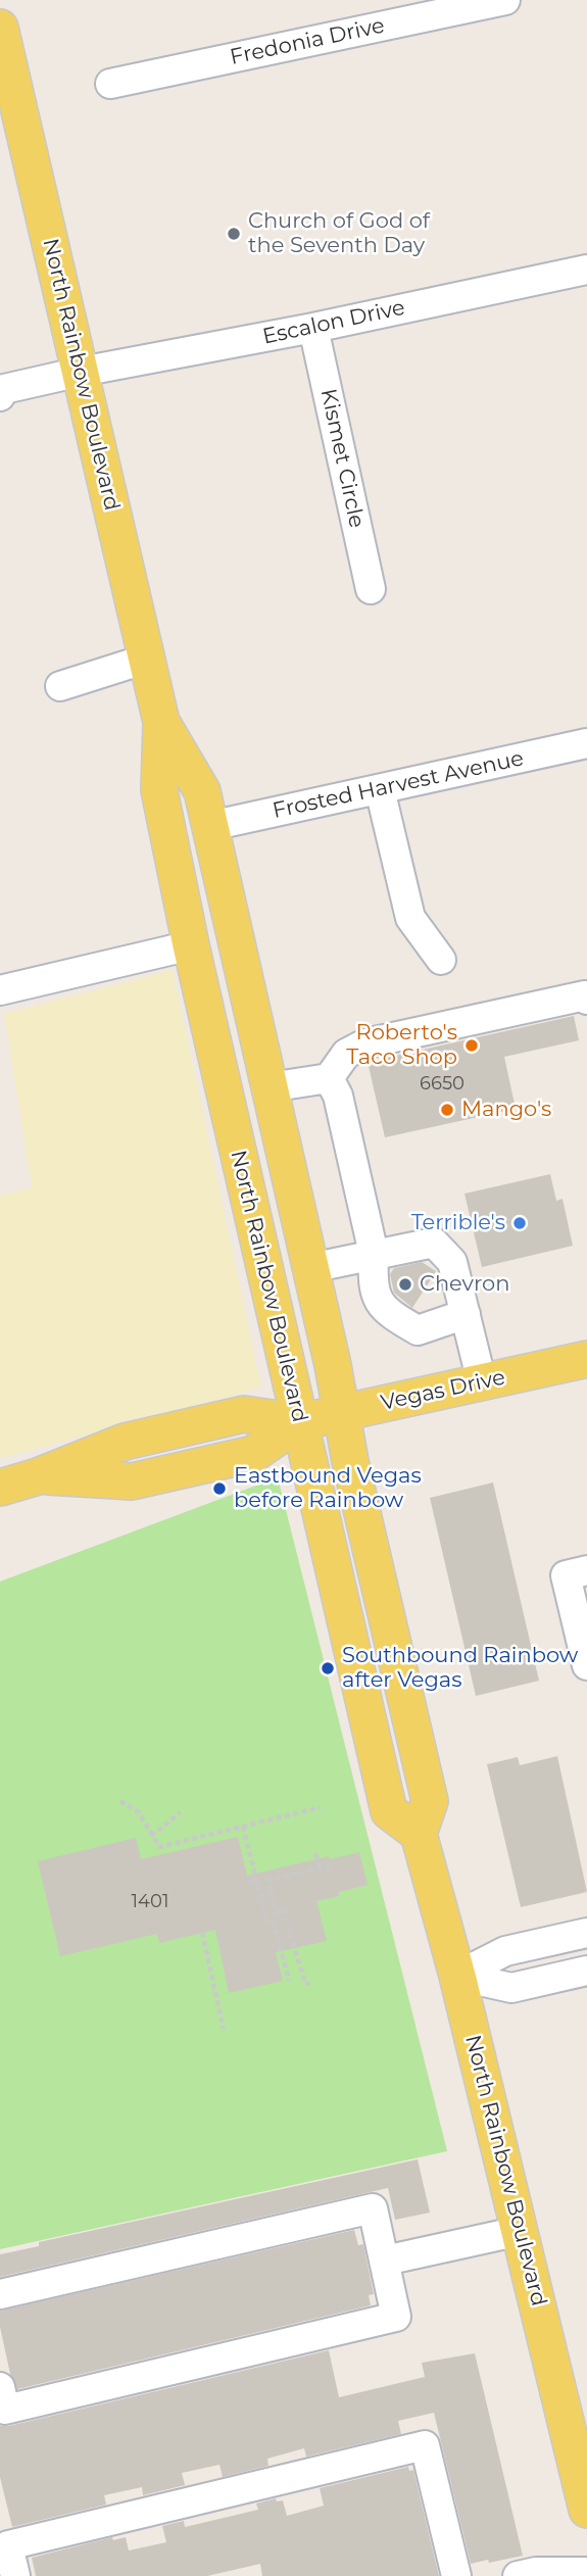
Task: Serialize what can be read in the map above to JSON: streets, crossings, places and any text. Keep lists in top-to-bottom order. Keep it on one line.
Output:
{"streets":{"main road":["North Rainbow Boulevard","Vegas Drive"],"street":["Fredonia Drive","Escalon Drive","Kismet Circle","Frosted Harvest Avenue"]},"crossings":[["Escalon Drive","North Rainbow Boulevard"],["Escalon Drive","Kismet Circle"],["North Rainbow Boulevard","Frosted Harvest Avenue"],["North Rainbow Boulevard","Vegas Drive"]],"places":["Church of God of the Seventh Day","Roberto's Taco Shop","Mango's","Terrible's","Chevron","Eastbound Vegas before Rainbow","Southbound Rainbow after Vegas"],"house_numbers":["6650","1401"]}
